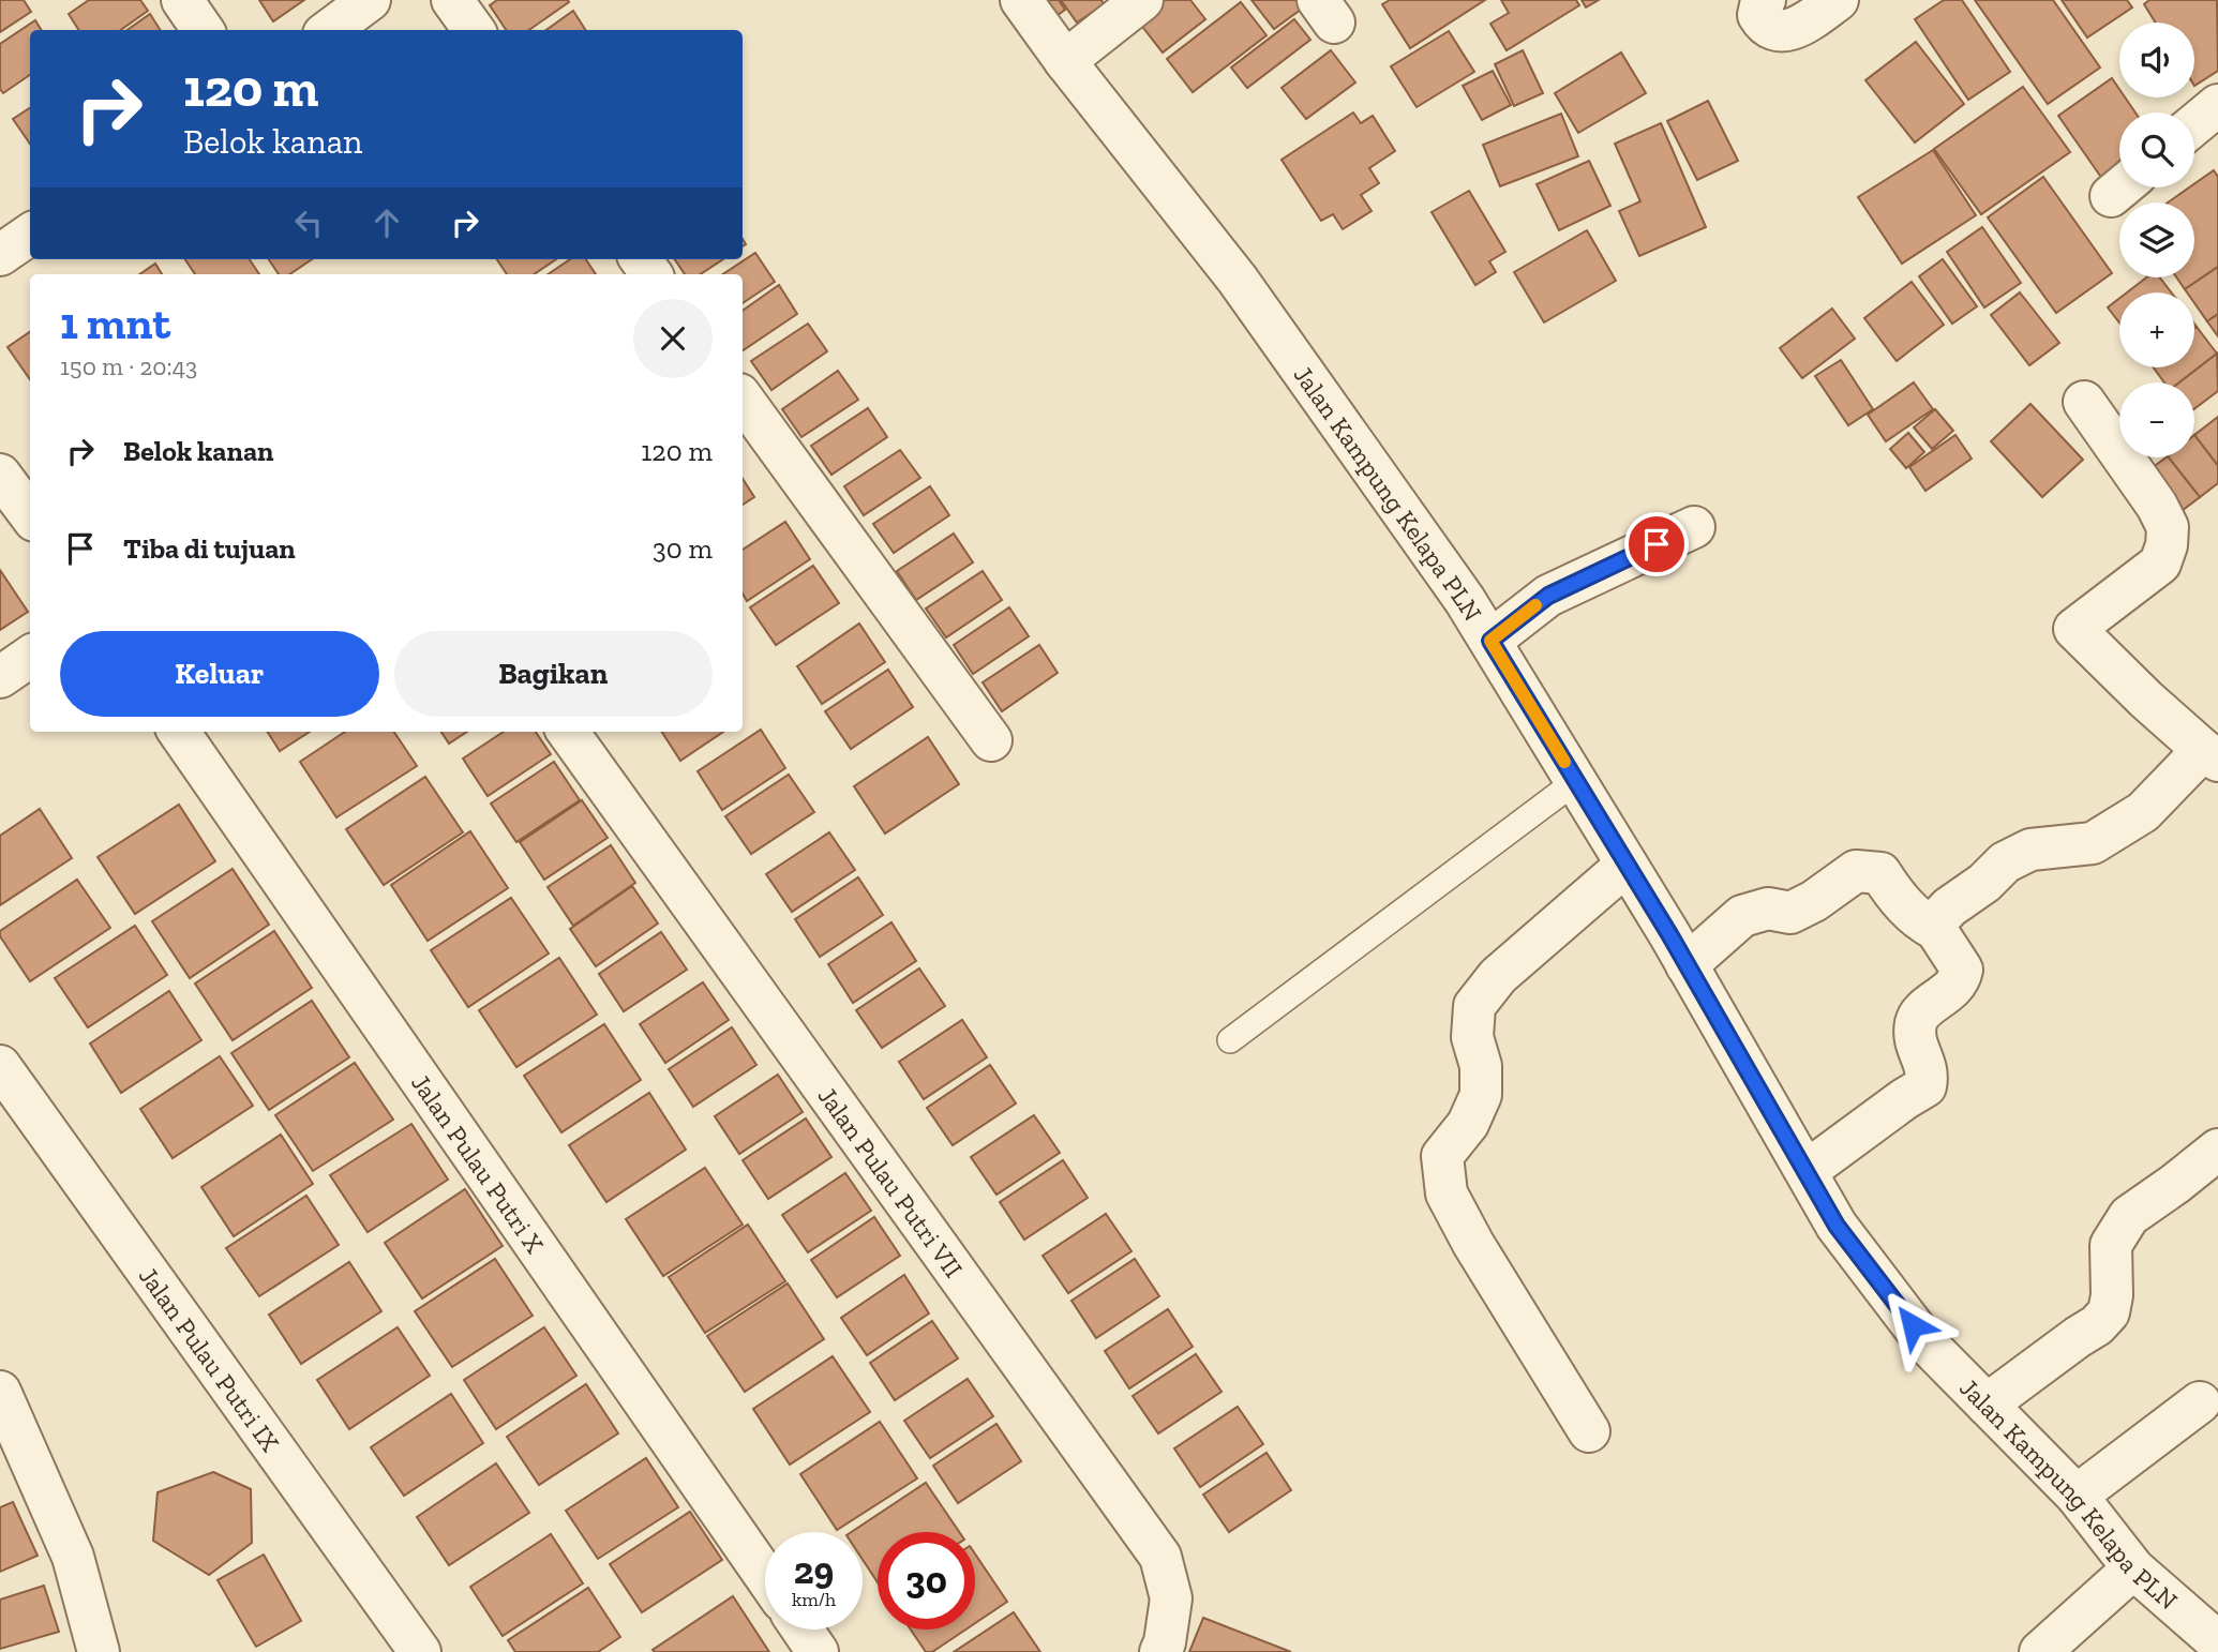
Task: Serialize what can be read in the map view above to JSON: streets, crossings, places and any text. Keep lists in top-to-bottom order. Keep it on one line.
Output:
{"streets":{"street":["Jalan Kampung Kelapa PLN","Jalan Pulau Putri X","Jalan Pulau Putri VII","Jalan Pulau Putri IX"]},"page":{"map_buttons":["+","−"],"turn":["120 m","Belok kanan"],"heading":["1 mnt","150 m · 20:43"],"list":[{"name":"Belok kanan","value":"120 m"},{"name":"Tiba di tujuan","value":"30 m"}],"buttons":["Keluar","Bagikan"],"speed":"29 km/h","limit":"30"}}
